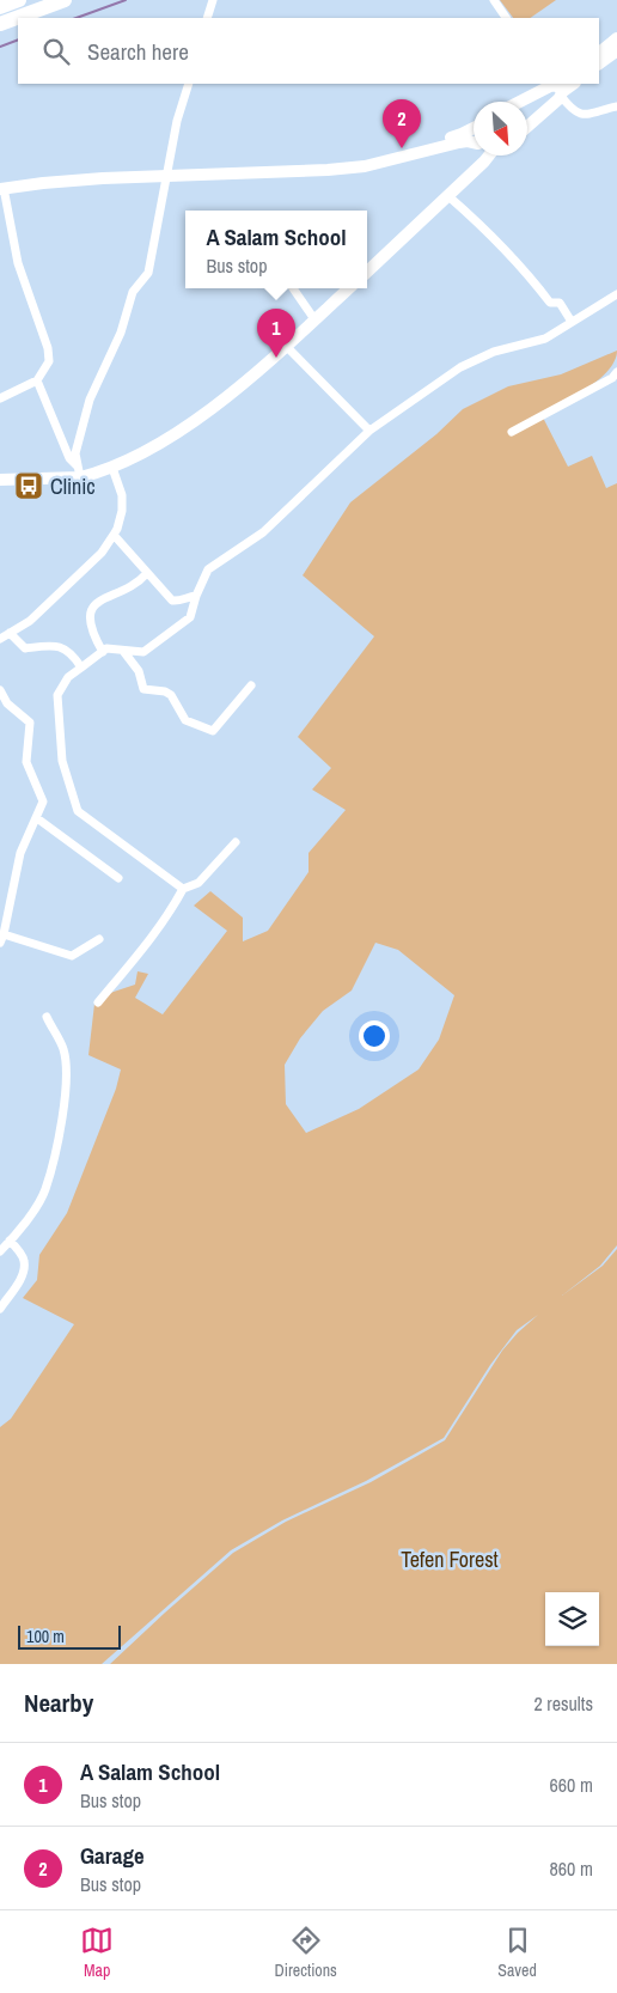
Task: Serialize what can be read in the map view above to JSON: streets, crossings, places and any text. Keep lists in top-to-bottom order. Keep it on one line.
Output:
{"parks":["Tefen Forest"],"places":{"bus stop":["Clinic"]},"scale_bar":"100 m","north":"bottom right","page":{"search":"Search here","pins":["2","1"],"popup":["A Salam School","Bus stop"],"scale":"100 m","heading":["Nearby","2 results"],"list":[{"mark":"1","name":"A Salam School","note":"Bus stop","value":"660 m"},{"mark":"2","name":"Garage","note":"Bus stop","value":"860 m"}],"nav":["Map","Directions","Saved"]}}
